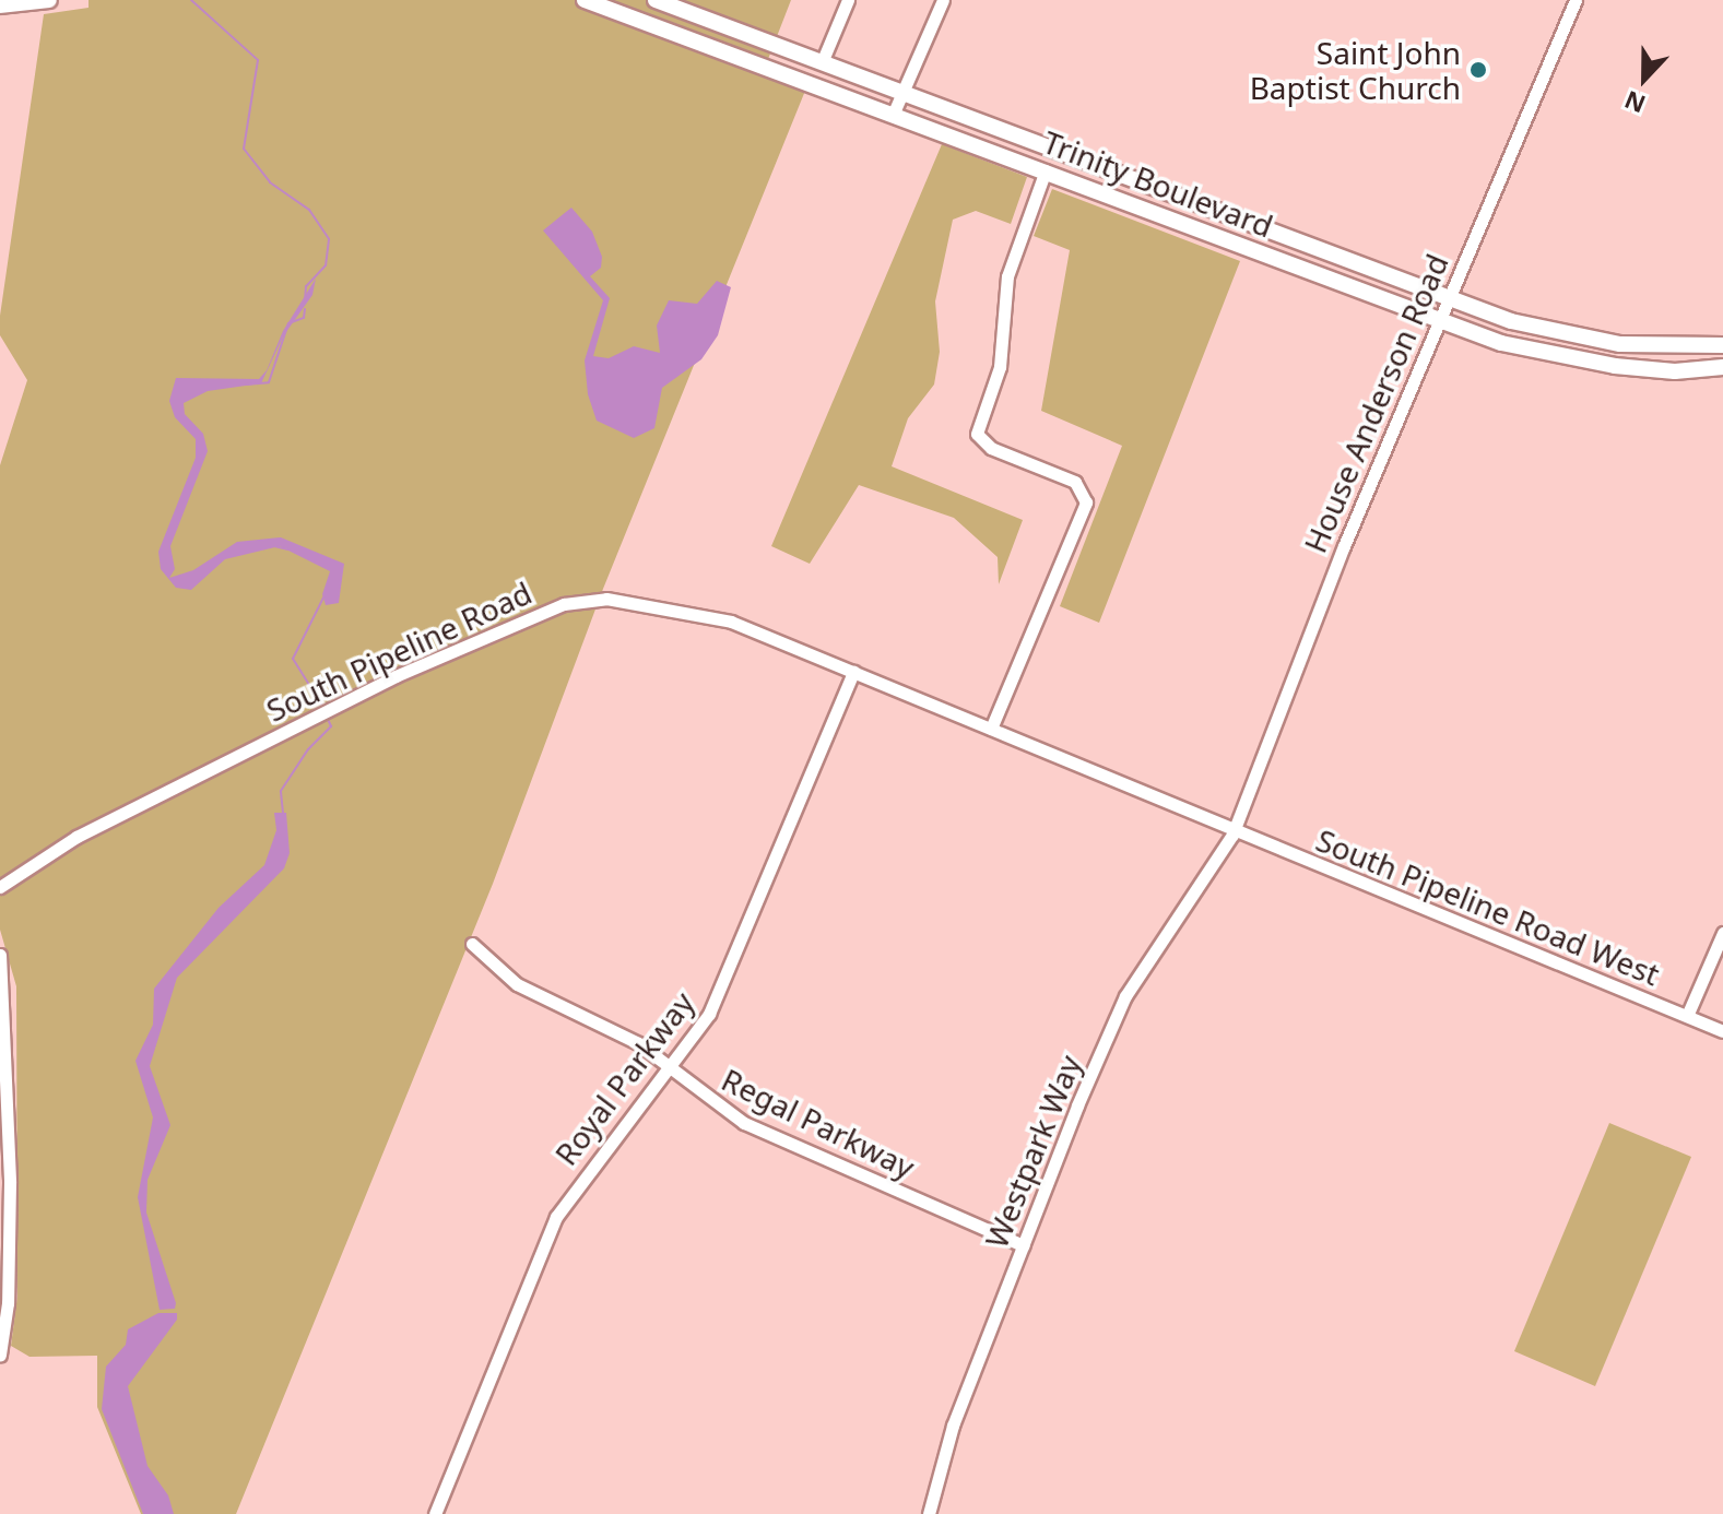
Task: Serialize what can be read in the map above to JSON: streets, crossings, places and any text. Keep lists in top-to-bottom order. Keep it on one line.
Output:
{"streets":{"main road":["Trinity Boulevard"],"street":["House Anderson Road","South Pipeline Road","South Pipeline Road West","Royal Parkway","Regal Parkway","Westpark Way"]},"crossings":[["Trinity Boulevard","House Anderson Road"],["House Anderson Road","South Pipeline Road"],["House Anderson Road","South Pipeline Road West"],["House Anderson Road","Westpark Way"],["South Pipeline Road","South Pipeline Road West"],["South Pipeline Road","Royal Parkway"],["South Pipeline Road","Westpark Way"],["South Pipeline Road West","Westpark Way"],["Royal Parkway","Regal Parkway"],["Regal Parkway","Westpark Way"]],"places":["Saint John Baptist Church"],"north":"bottom"}
